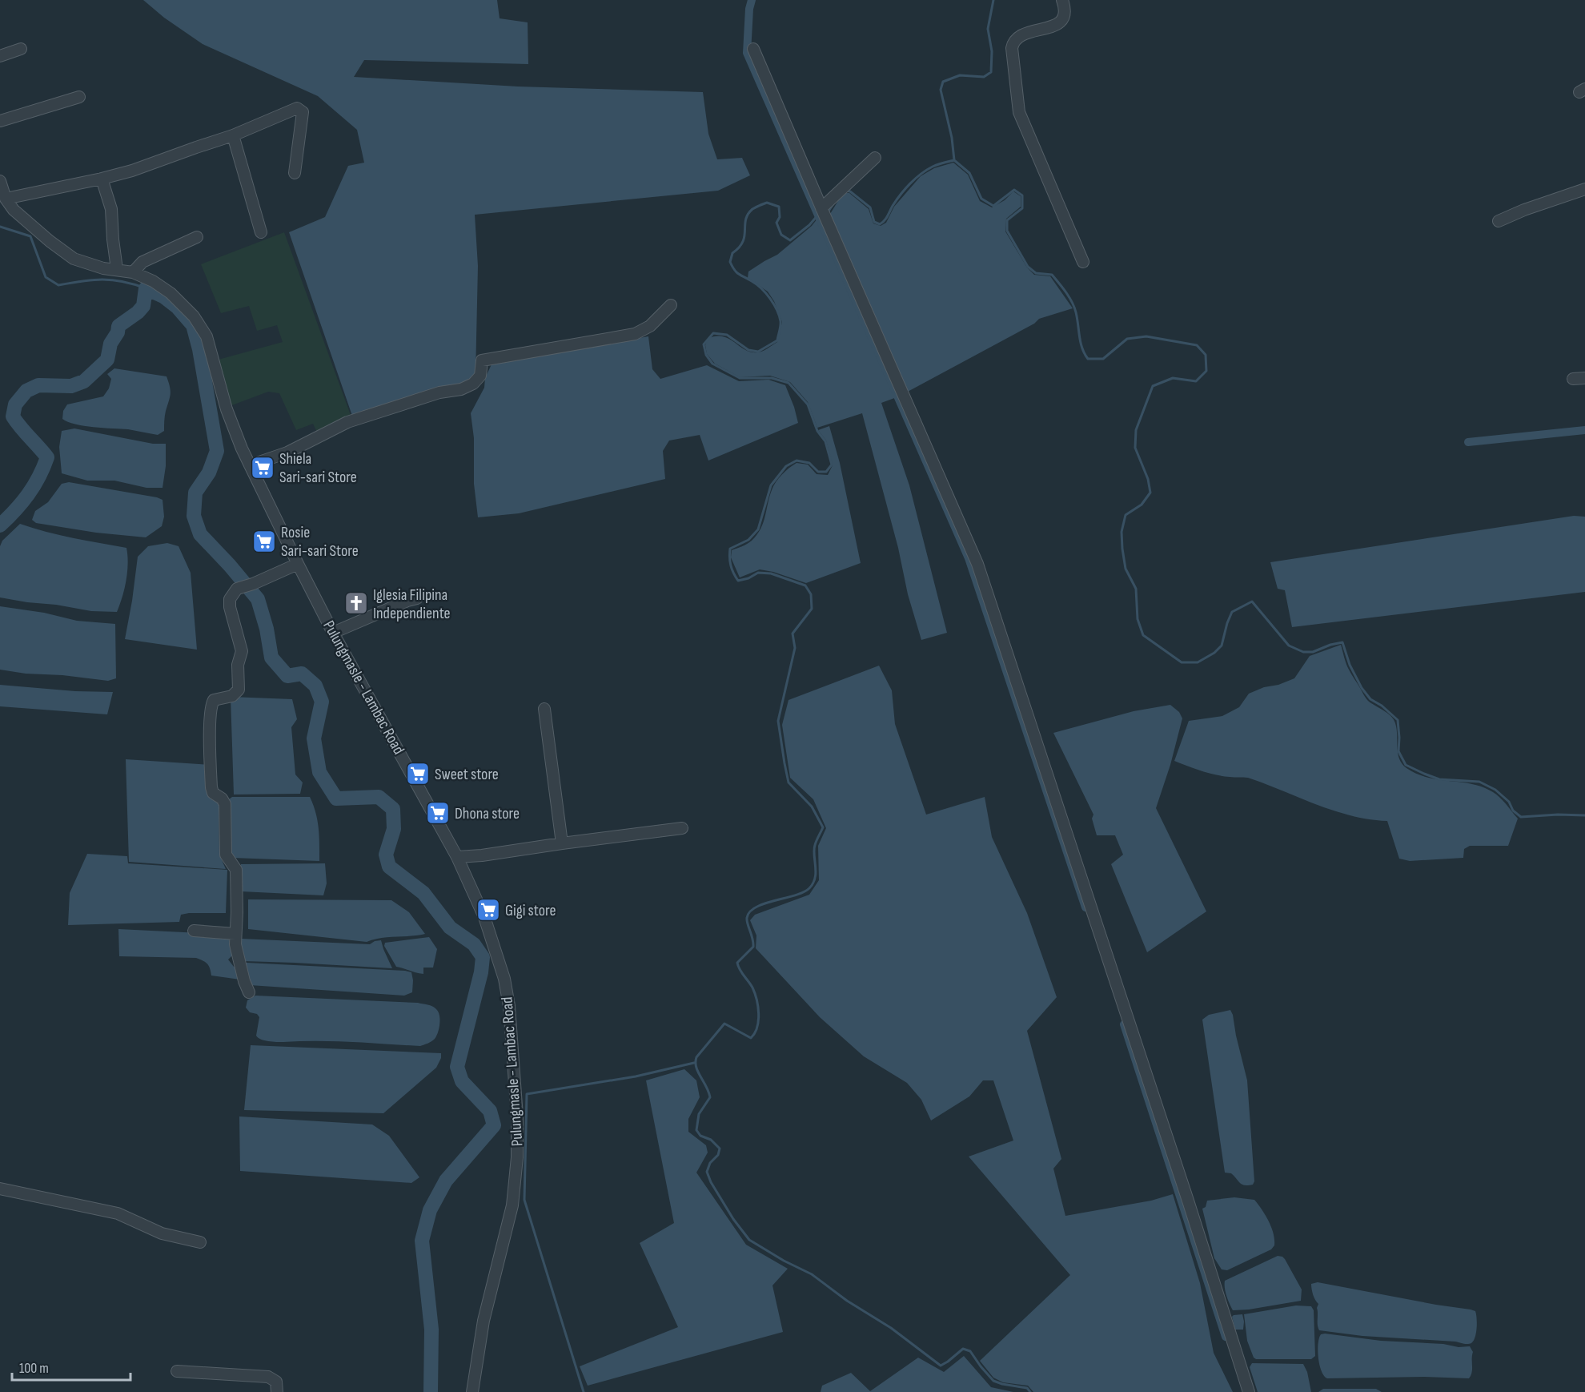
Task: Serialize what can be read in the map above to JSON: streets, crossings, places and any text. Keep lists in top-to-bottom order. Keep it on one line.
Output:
{"streets":{"street":["Pulungmasle - Lambac Road"]},"places":{"supermarket":["Shiela Sari-sari Store","Rosie Sari-sari Store","Sweet store","Dhona store","Gigi store"],"church":["Iglesia Filipina Independiente"]},"scale_bar":"100 m"}
